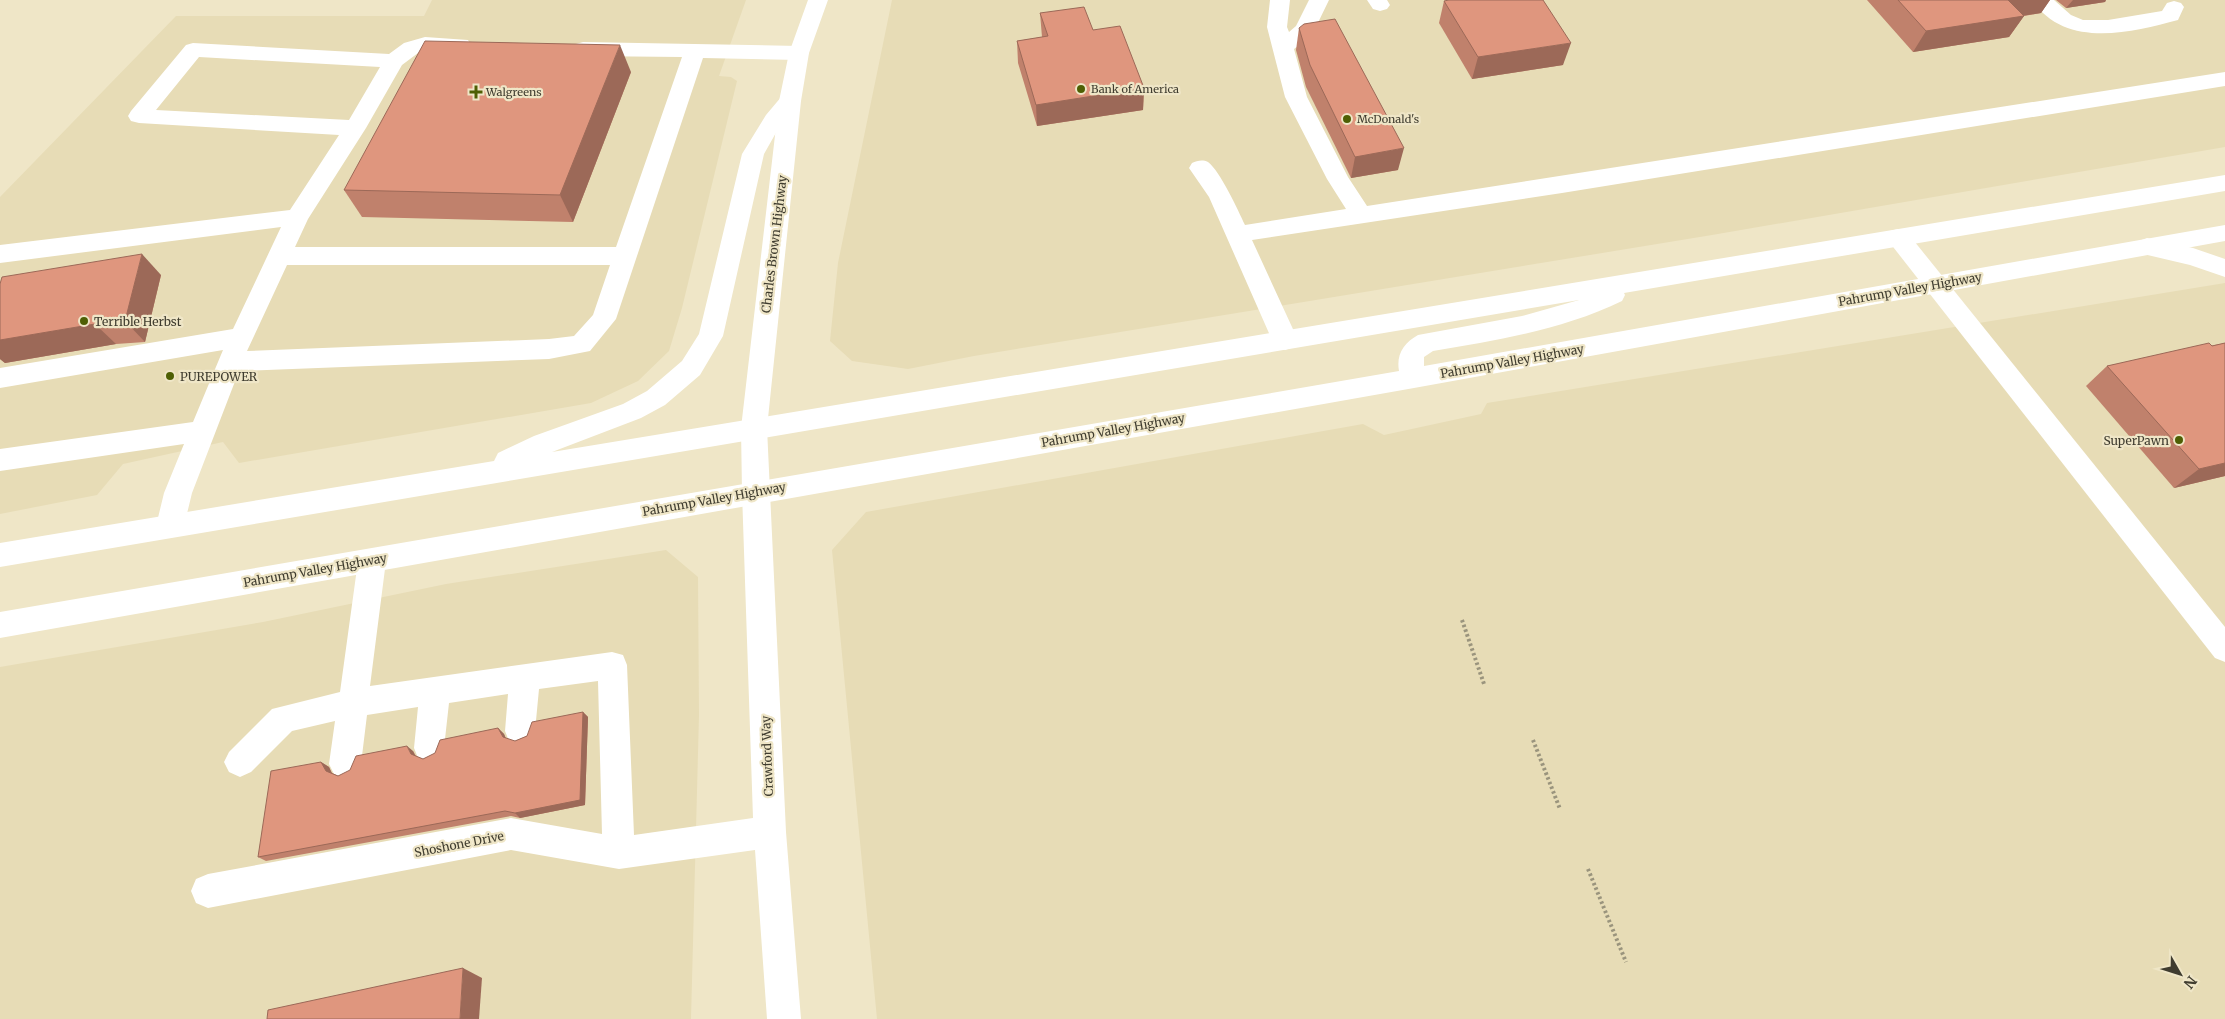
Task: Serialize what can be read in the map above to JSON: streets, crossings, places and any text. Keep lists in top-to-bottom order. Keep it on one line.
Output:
{"streets":{"main road":["Charles Brown Highway","Pahrump Valley Highway","Crawford Way","Shoshone Drive"]},"crossings":[["Charles Brown Highway","Pahrump Valley Highway"],["Charles Brown Highway","Crawford Way"],["Pahrump Valley Highway","Crawford Way"],["Crawford Way","Shoshone Drive"]],"places":{"other":["Bank of America","McDonald's","Terrible Herbst","PUREPOWER","SuperPawn"],"health":["Walgreens"]},"north":"bottom right"}
